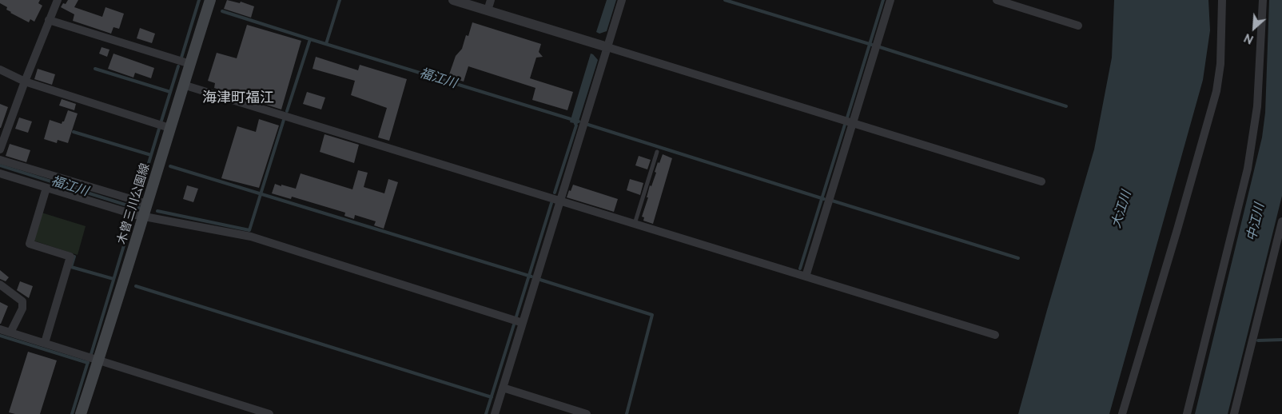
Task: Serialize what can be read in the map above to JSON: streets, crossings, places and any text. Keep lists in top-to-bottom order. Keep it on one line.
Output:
{"streets":{"main road":["木曽三川公園線"]},"districts":["海津町福江"],"water":["福江川","大江川","中江川"],"north":"bottom left"}
